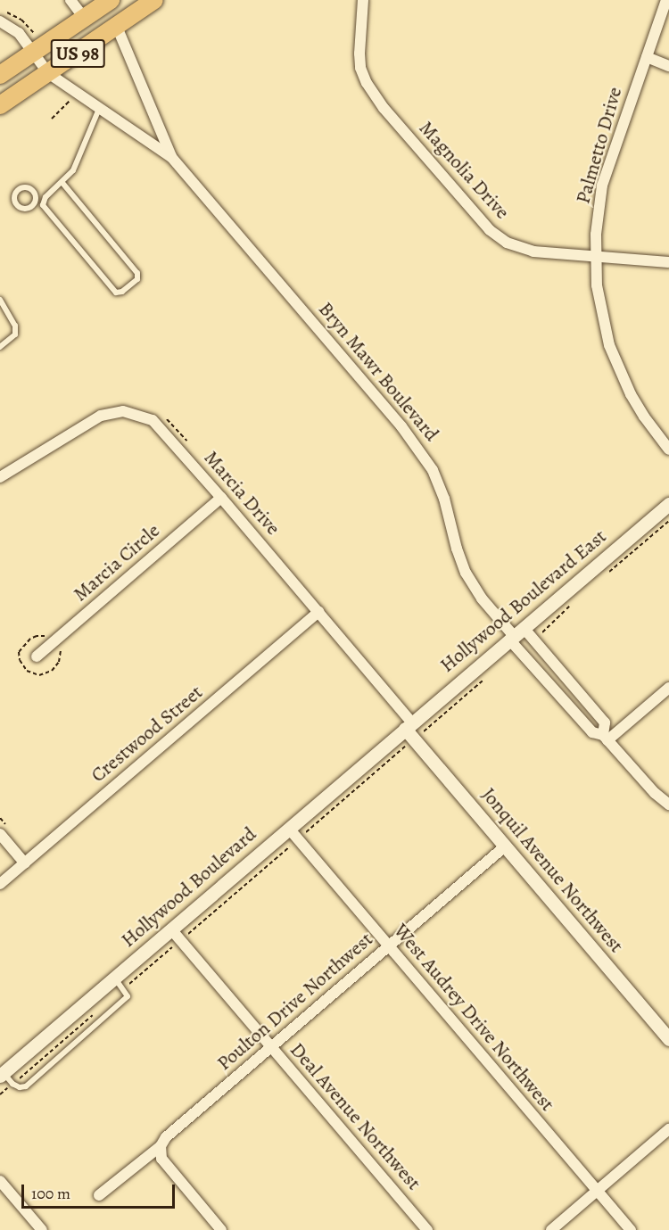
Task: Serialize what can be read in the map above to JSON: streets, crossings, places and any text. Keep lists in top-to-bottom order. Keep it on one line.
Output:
{"streets":{"highway":["US 98"],"street":["Palmetto Drive","Magnolia Drive","Bryn Mawr Boulevard","Marcia Drive","Marcia Circle","Hollywood Boulevard East","Crestwood Street","Jonquil Avenue Northwest","Hollywood Boulevard","Poulton Drive Northwest","West Audrey Drive Northwest","Deal Avenue Northwest"]},"crossings":[["US 98","Bryn Mawr Boulevard"],["Palmetto Drive","Magnolia Drive"],["Bryn Mawr Boulevard","Hollywood Boulevard East"],["Marcia Drive","Marcia Circle"],["Marcia Drive","Hollywood Boulevard East"],["Marcia Drive","Crestwood Street"],["Marcia Drive","Jonquil Avenue Northwest"],["Marcia Drive","Hollywood Boulevard"],["Hollywood Boulevard East","Jonquil Avenue Northwest"],["Hollywood Boulevard East","Hollywood Boulevard"],["Jonquil Avenue Northwest","Hollywood Boulevard"],["Jonquil Avenue Northwest","Poulton Drive Northwest"],["Hollywood Boulevard","West Audrey Drive Northwest"],["Hollywood Boulevard","Deal Avenue Northwest"],["Poulton Drive Northwest","West Audrey Drive Northwest"],["Poulton Drive Northwest","Deal Avenue Northwest"]],"scale_bar":"100 m"}
